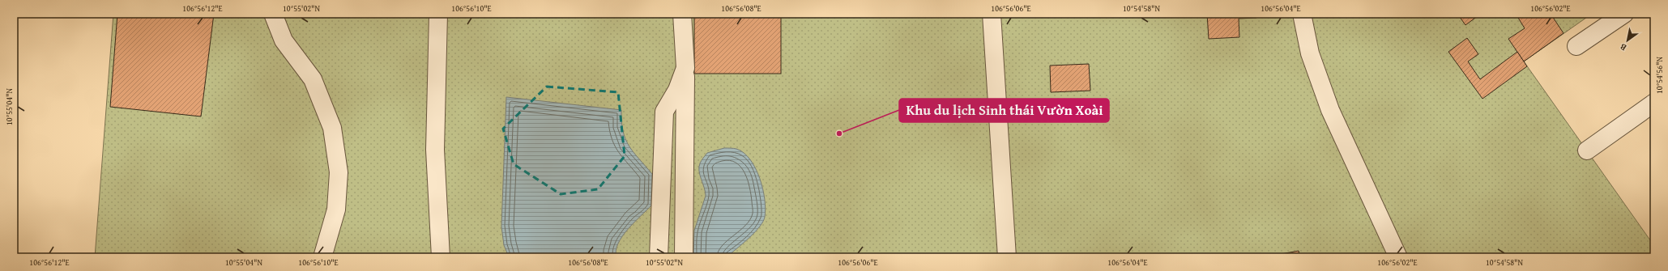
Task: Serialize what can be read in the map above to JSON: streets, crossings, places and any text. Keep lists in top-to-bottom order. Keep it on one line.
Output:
{"places":["Khu du lịch Sinh thái Vườn Xoài"],"north":"bottom left","coordinates":["106°56'12\"E","10°55'02\"N","106°56'10\"E","106°56'08\"E","106°56'06\"E","10°54'58\"N","106°56'04\"E","106°56'02\"E","10°54'56\"N","10°55'04\"N"]}
